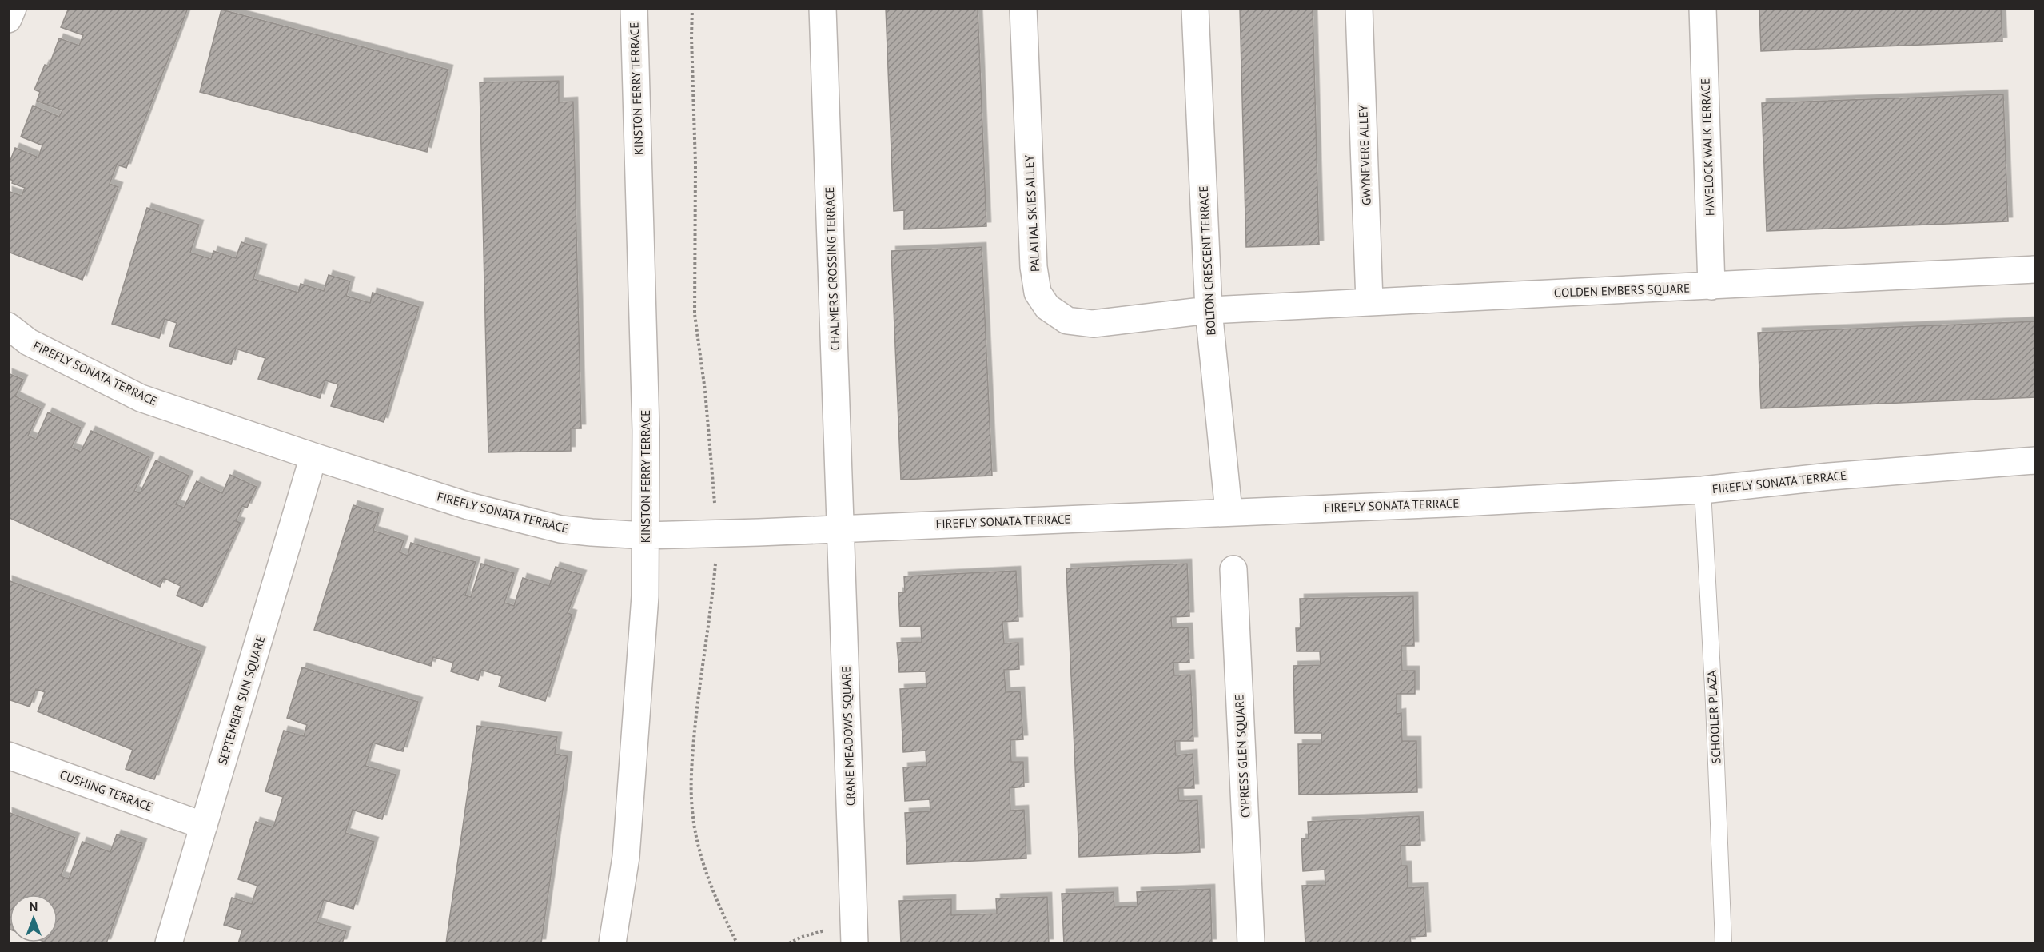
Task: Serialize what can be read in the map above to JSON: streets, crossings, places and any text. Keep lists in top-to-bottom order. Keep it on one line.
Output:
{"streets":{"street":["KINSTON FERRY TERRACE","HAVELOCK WALK TERRACE","GWYNEVERE ALLEY","PALATIAL SKIES ALLEY","BOLTON CRESCENT TERRACE","CHALMERS CROSSING TERRACE","GOLDEN EMBERS SQUARE","FIREFLY SONATA TERRACE","SEPTEMBER SUN SQUARE","CRANE MEADOWS SQUARE","CYPRESS GLEN SQUARE","CUSHING TERRACE"],"lane":["SCHOOLER PLAZA"]},"crossings":[["KINSTON FERRY TERRACE","FIREFLY SONATA TERRACE"],["HAVELOCK WALK TERRACE","GOLDEN EMBERS SQUARE"],["GWYNEVERE ALLEY","GOLDEN EMBERS SQUARE"],["PALATIAL SKIES ALLEY","BOLTON CRESCENT TERRACE"],["PALATIAL SKIES ALLEY","GOLDEN EMBERS SQUARE"],["BOLTON CRESCENT TERRACE","GOLDEN EMBERS SQUARE"],["BOLTON CRESCENT TERRACE","FIREFLY SONATA TERRACE"],["CHALMERS CROSSING TERRACE","FIREFLY SONATA TERRACE"],["CHALMERS CROSSING TERRACE","CRANE MEADOWS SQUARE"],["FIREFLY SONATA TERRACE","SEPTEMBER SUN SQUARE"],["FIREFLY SONATA TERRACE","SCHOOLER PLAZA"],["FIREFLY SONATA TERRACE","CRANE MEADOWS SQUARE"],["SEPTEMBER SUN SQUARE","CUSHING TERRACE"]],"north":"top"}
